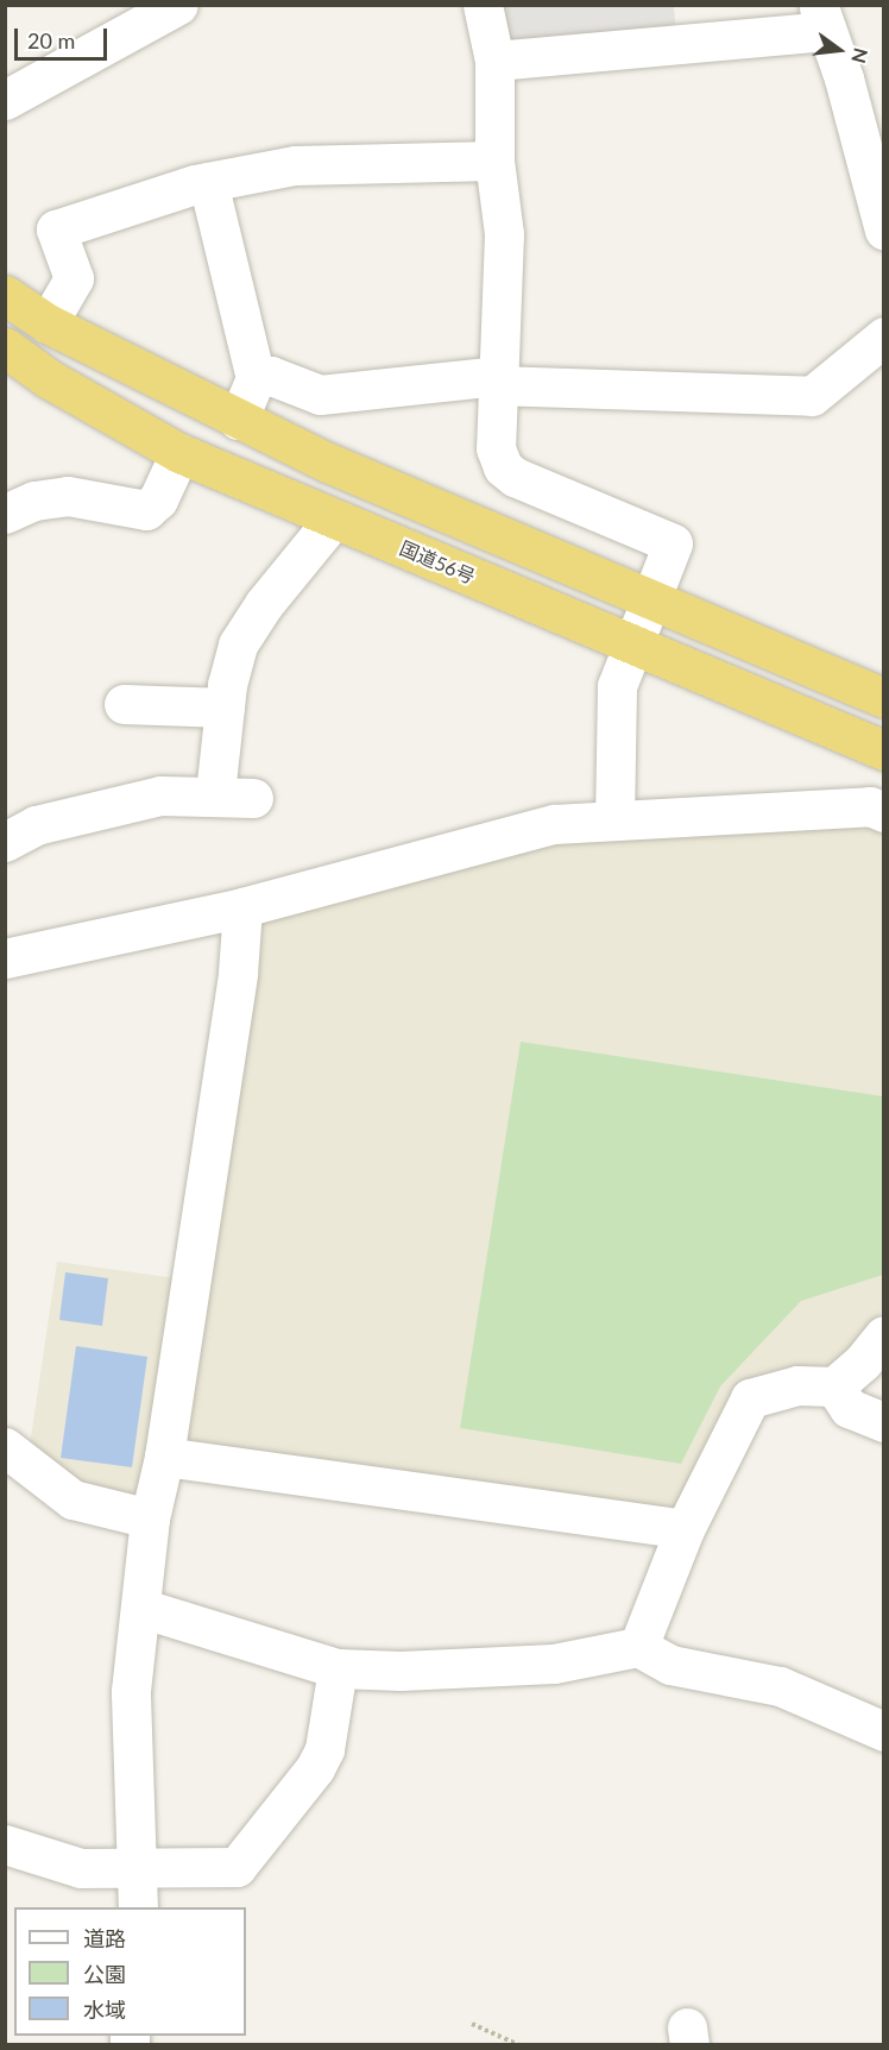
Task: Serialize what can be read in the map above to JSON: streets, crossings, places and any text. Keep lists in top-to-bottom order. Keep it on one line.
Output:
{"streets":{"highway":["国道56号"]},"legend":["道路","公園","水域"],"scale_bar":"20 m","north":"right"}
